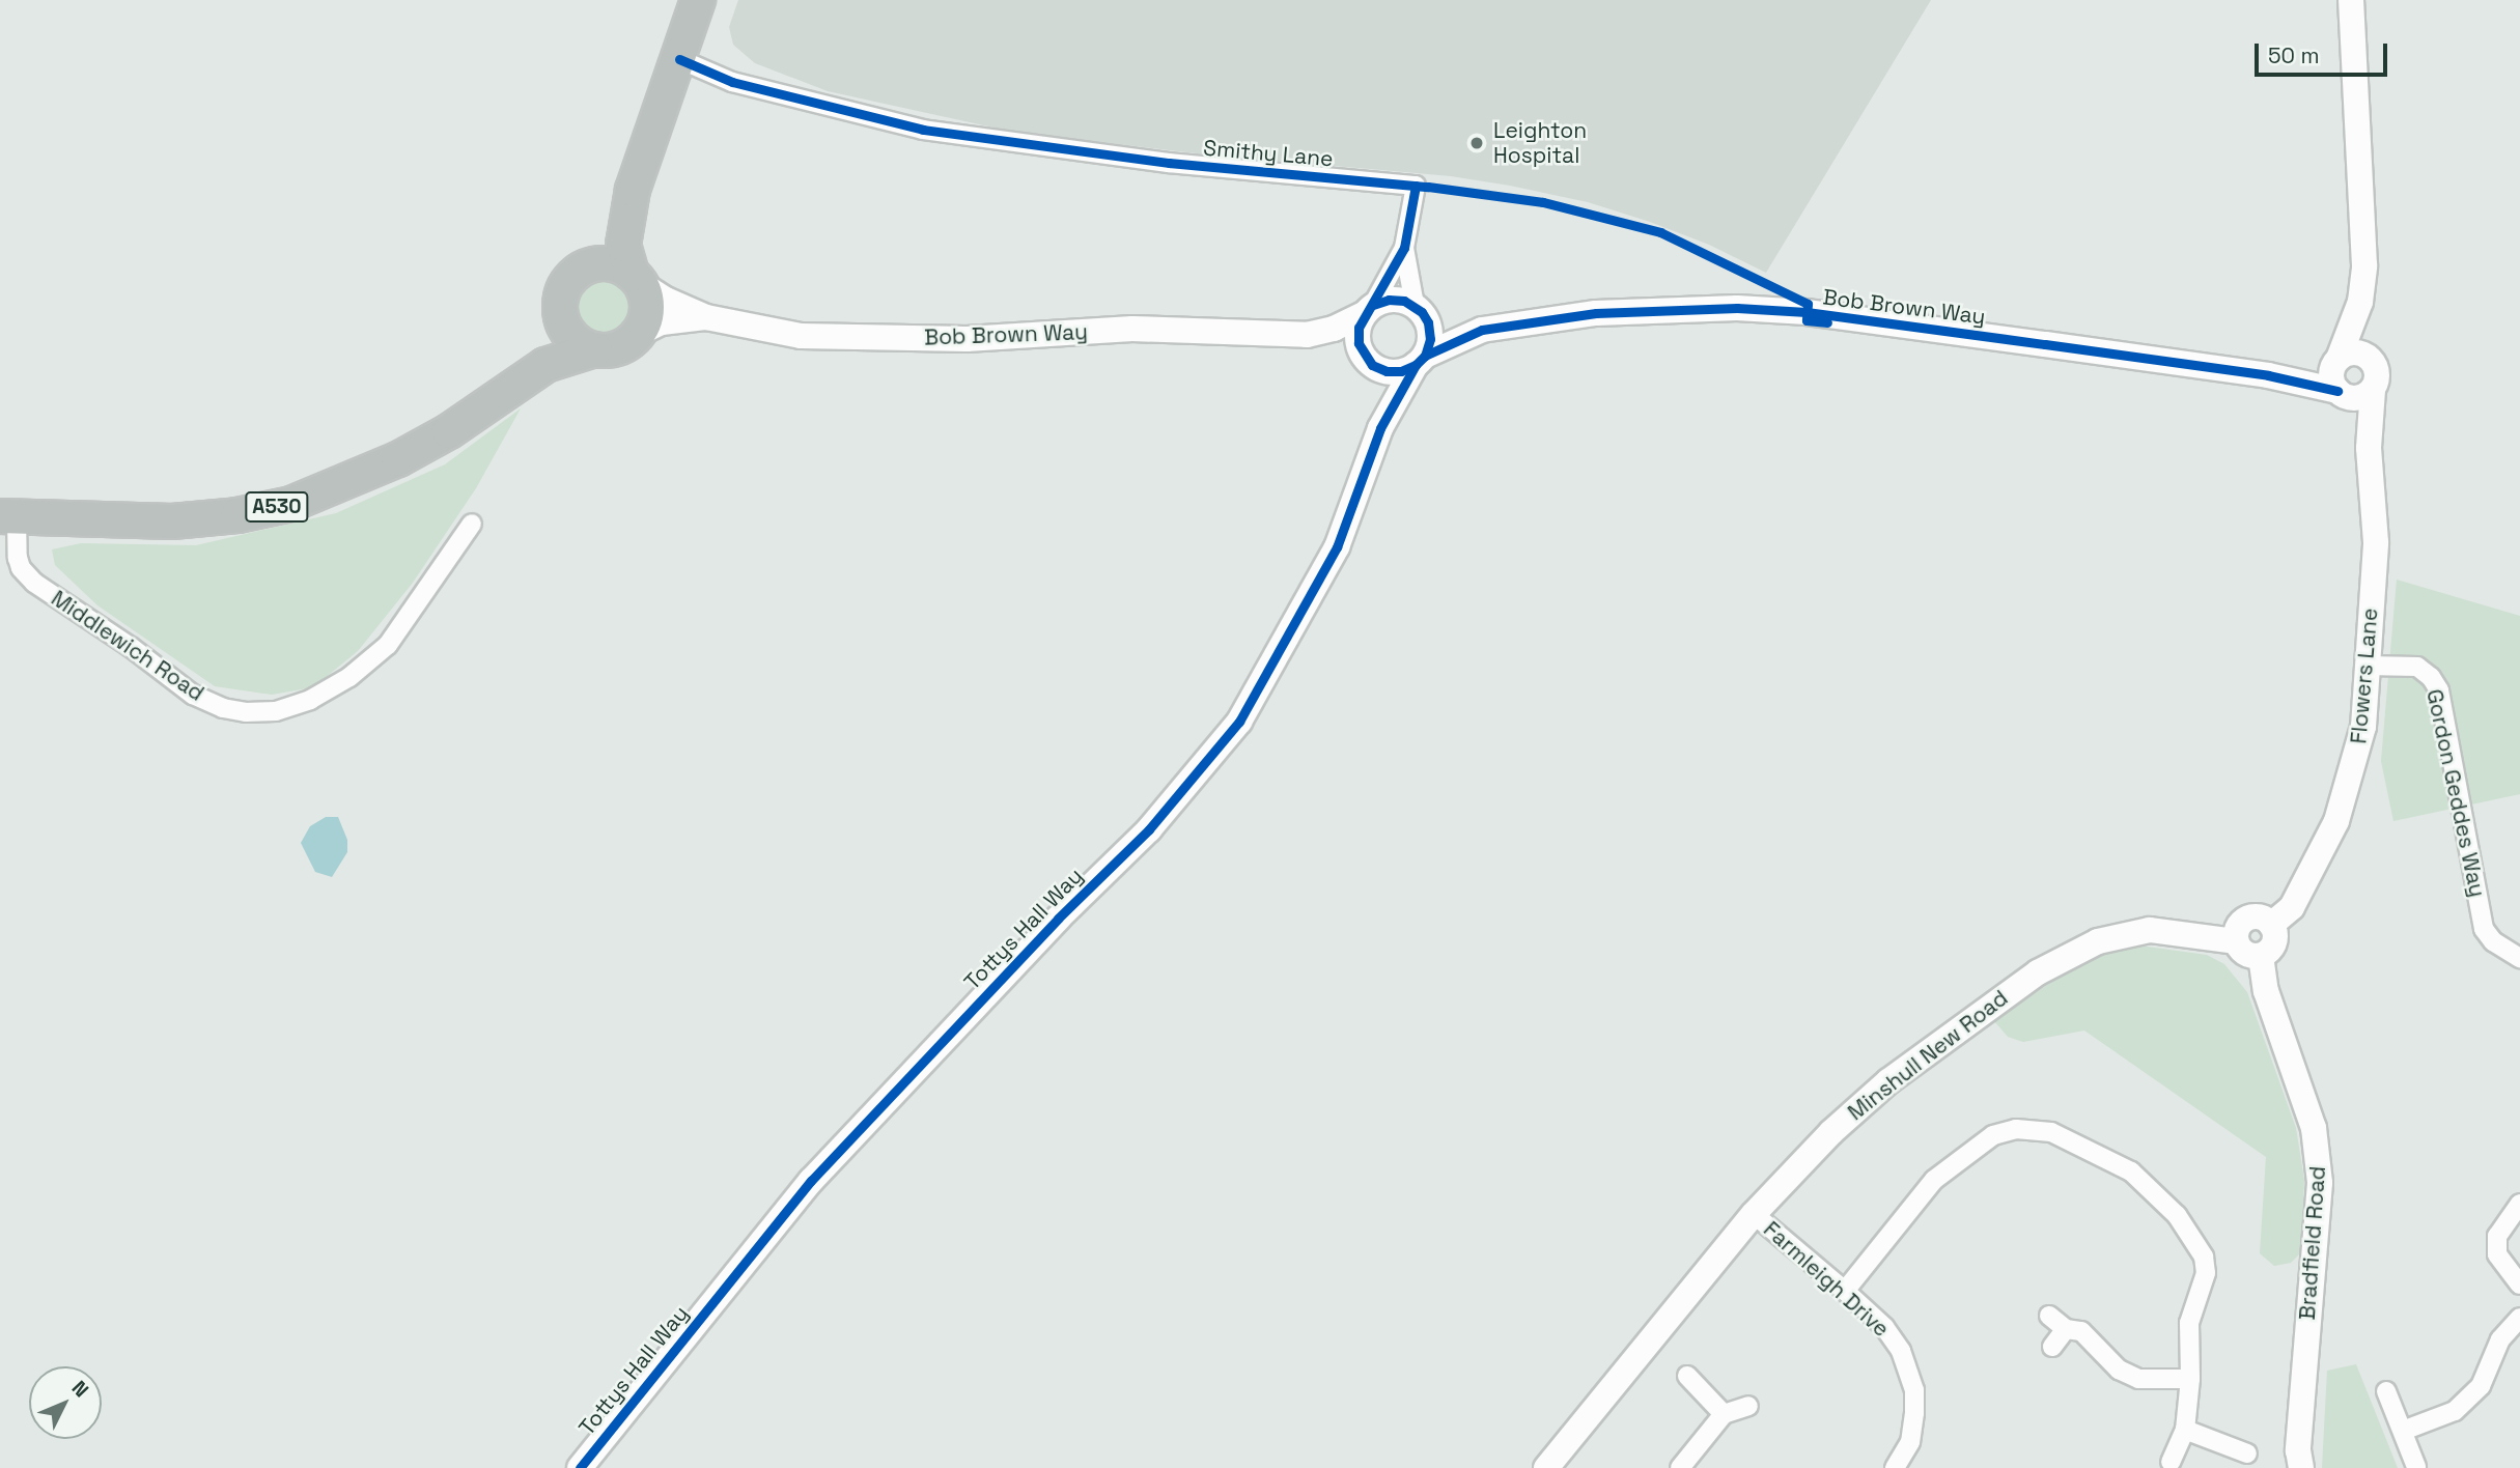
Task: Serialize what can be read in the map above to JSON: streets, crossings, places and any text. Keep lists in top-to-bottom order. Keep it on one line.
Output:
{"streets":{"highway":["A530","Middlewich Road"],"street":["Smithy Lane","Bob Brown Way","Flowers Lane","Gordon Geddes Way","Tottys Hall Way","Minshull New Road","Bradfield Road","Farmleigh Drive"]},"crossings":[["Bob Brown Way","Middlewich Road"],["Bob Brown Way","Flowers Lane"],["Bob Brown Way","Tottys Hall Way"],["Flowers Lane","Gordon Geddes Way"],["Flowers Lane","Minshull New Road"],["Flowers Lane","Bradfield Road"],["Minshull New Road","Bradfield Road"],["Minshull New Road","Farmleigh Drive"]],"places":["Leighton Hospital"],"scale_bar":"50 m","north":"top right"}
